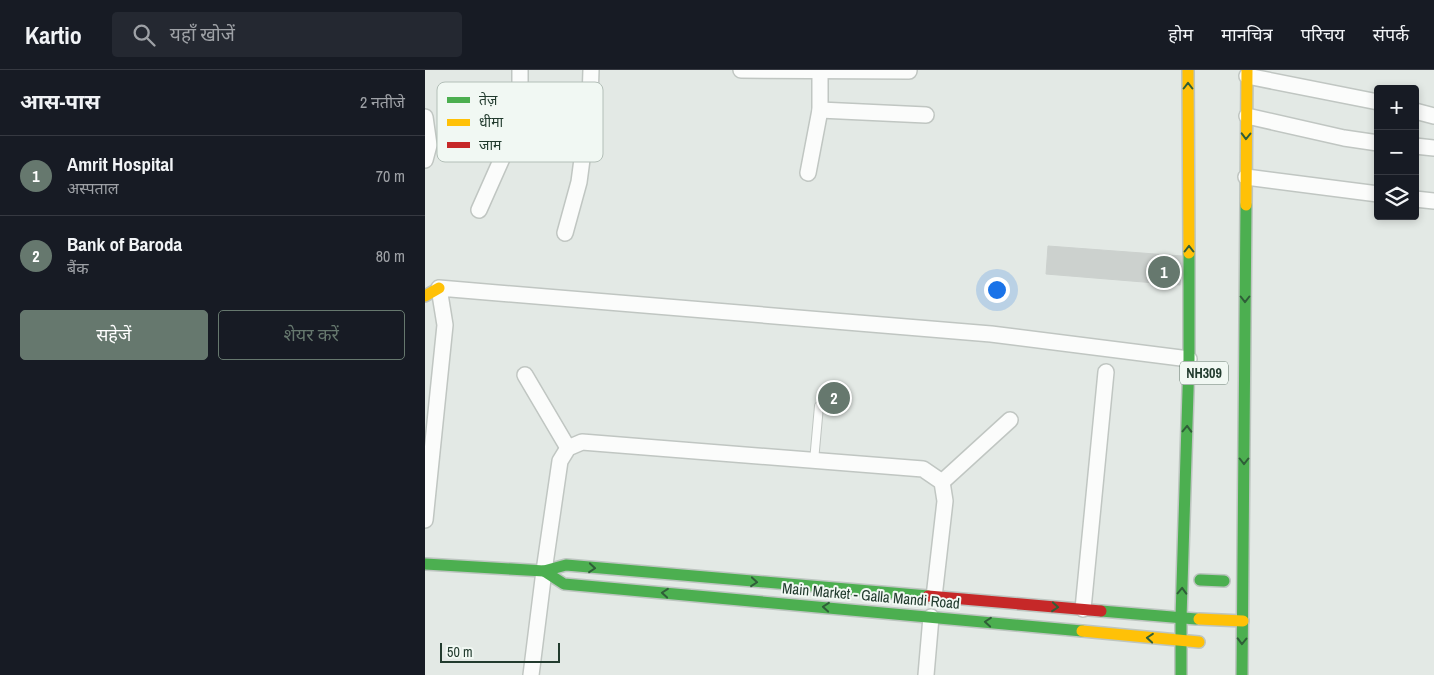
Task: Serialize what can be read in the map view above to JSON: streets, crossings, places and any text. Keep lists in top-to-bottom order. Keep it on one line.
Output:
{"streets":{"main road":["Main Market - Galla Mandi Road"]},"legend":["तेज़","धीमा","जाम"],"scale_bar":"50 m","page":{"header":"Kartio","search":"यहाँ खोजें","nav":["होम","मानचित्र","परिचय","संपर्क"],"heading":["आस-पास","2 नतीजे"],"map_buttons":["+","−"],"list":[{"mark":"1","name":"Amrit Hospital","note":"अस्पताल","value":"70 m"},{"mark":"2","name":"Bank of Baroda","note":"बैंक","value":"80 m"}],"pins":["1","2"],"buttons":["सहेजें","शेयर करें"],"scale":"50 m"}}
